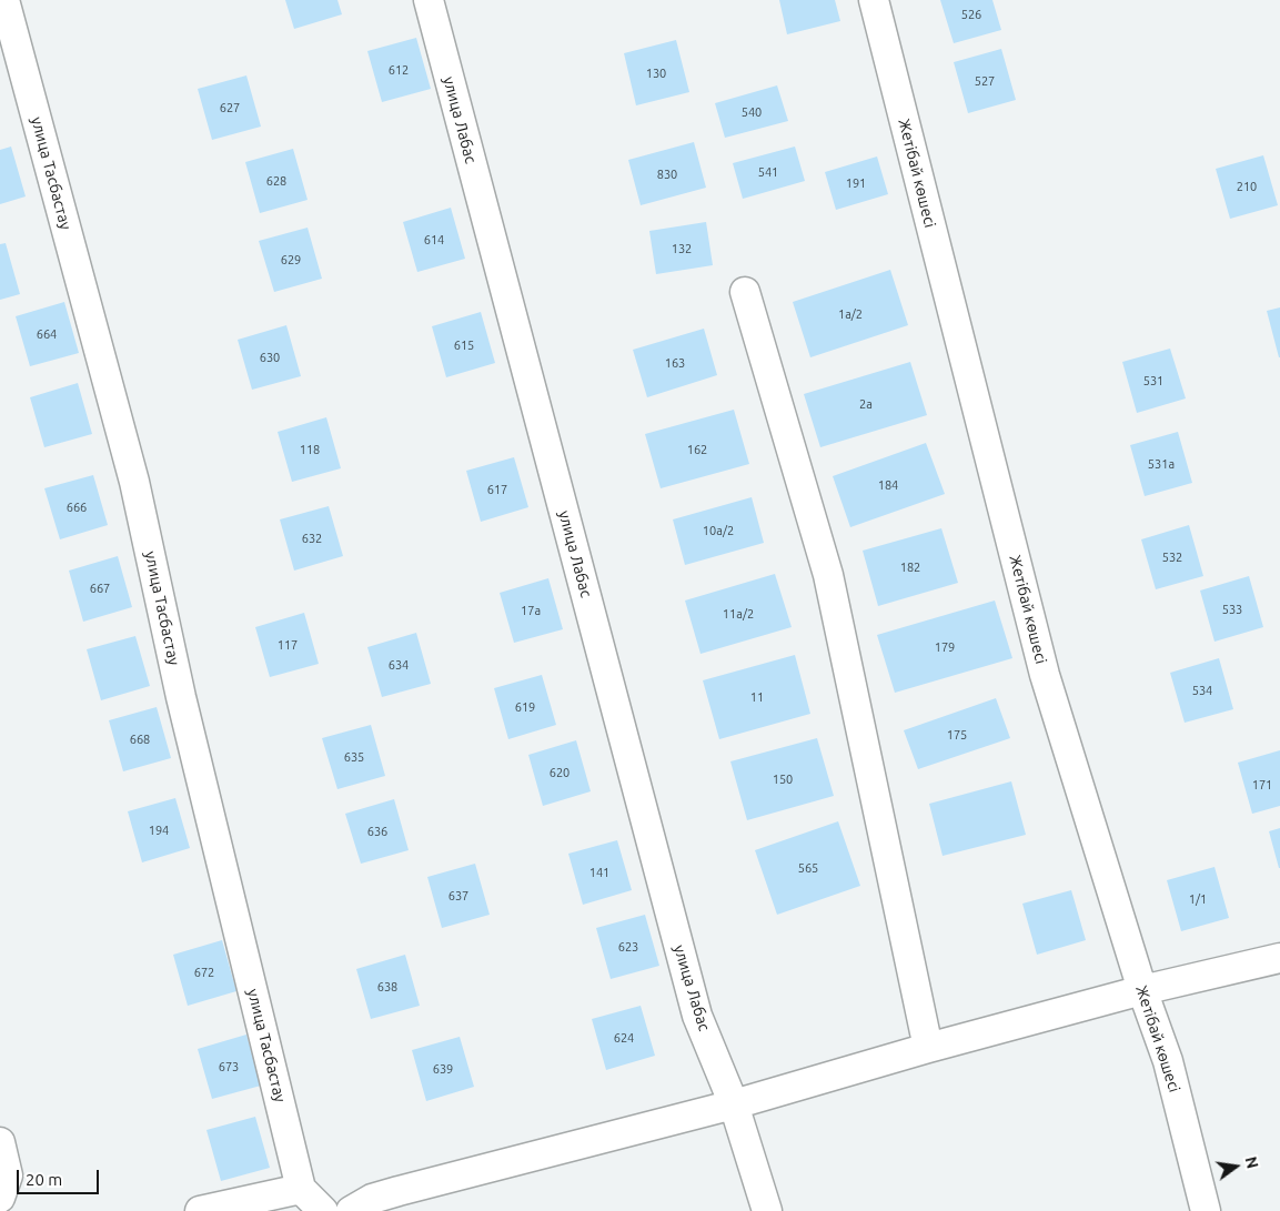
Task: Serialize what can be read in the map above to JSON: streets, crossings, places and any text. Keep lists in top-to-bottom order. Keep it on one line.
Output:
{"streets":{"street":["улица Лабас","улица Тасбастау","Жетібай көшесі"]},"house_numbers":["526","612","130","527","627","540","541","830","628","191","210","614","132","629","1а/2","664","615","630","163","531","2а","118","162","531а","184","617","666","10а/2","632","532","182","667","533","17а","11а/2","117","179","634","534","11","619","175","668","635","620","150","171","194","636","565","141","637","1/1","623","672","638","624","673","639"],"scale_bar":"20 m","north":"right"}
